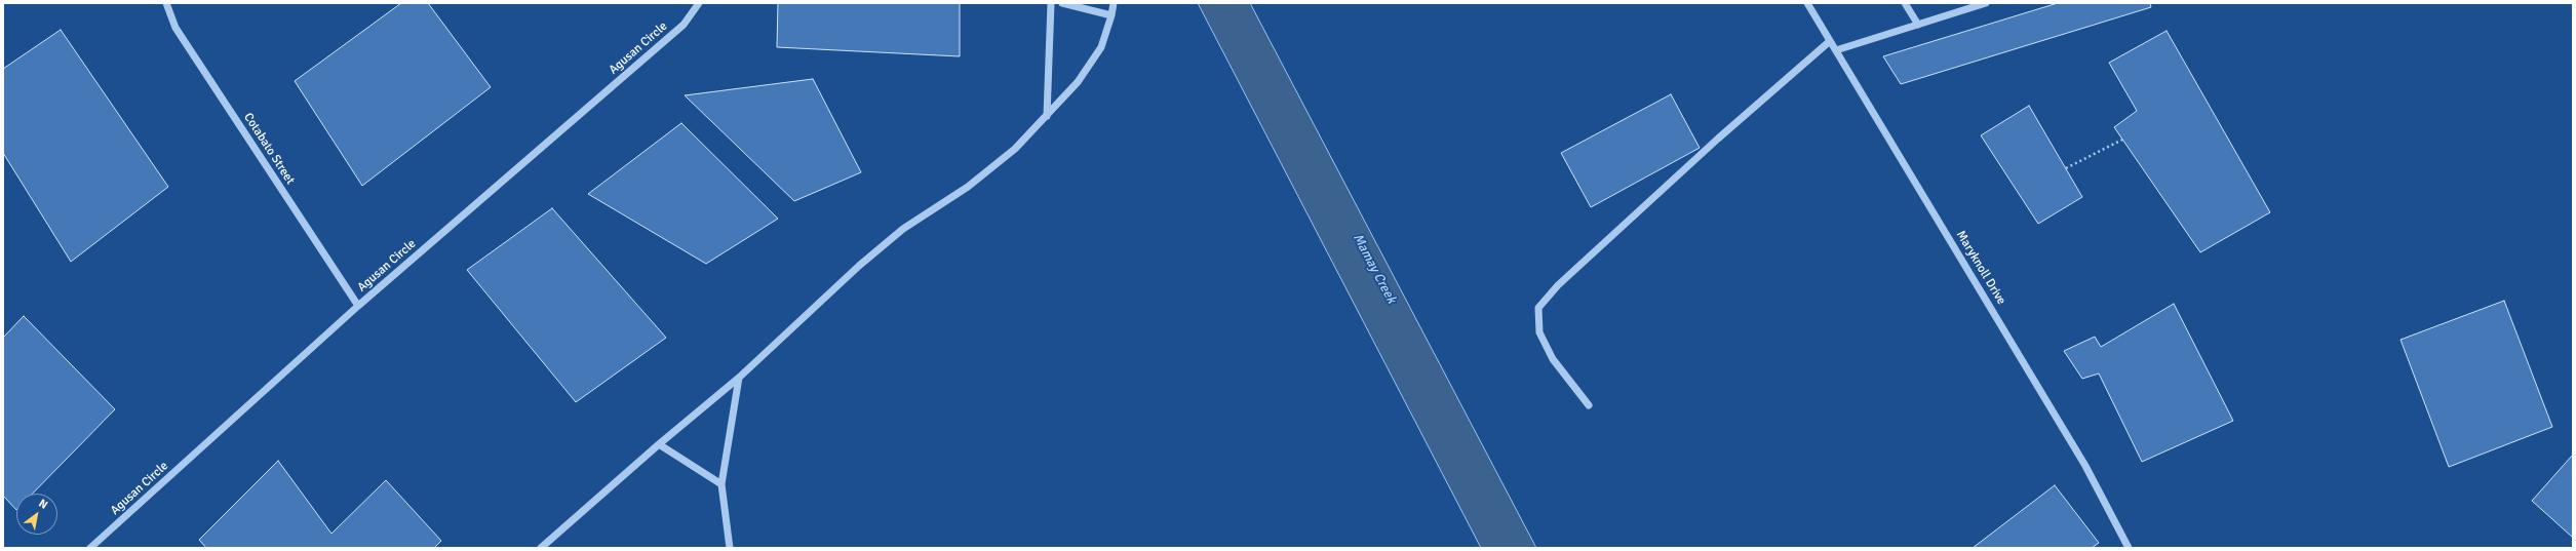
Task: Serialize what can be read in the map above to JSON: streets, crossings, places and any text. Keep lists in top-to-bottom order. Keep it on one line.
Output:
{"streets":{"street":["Agusan Circle","Cotabato Street","Maryknoll Drive"]},"crossings":[["Agusan Circle","Cotabato Street"]],"water":["Mamay Creek"],"north":"top right"}
